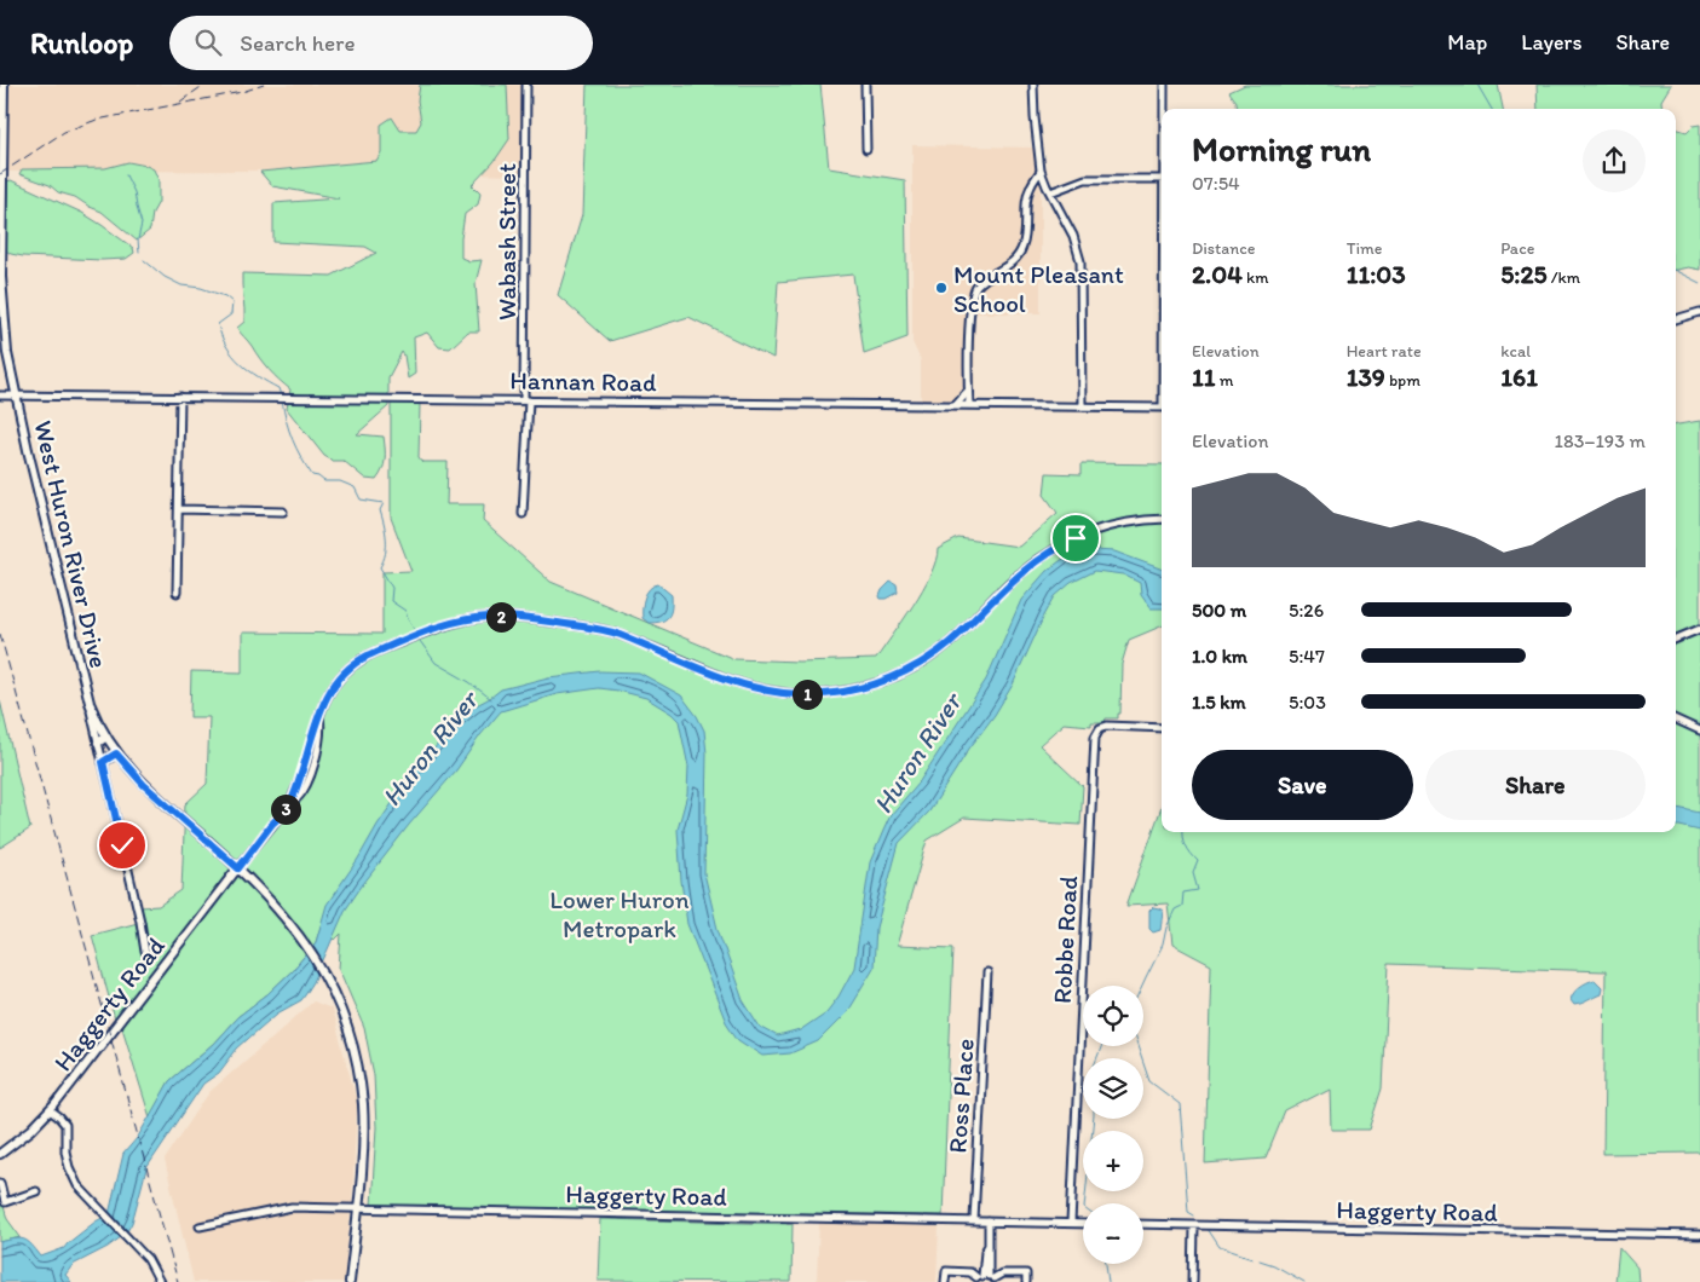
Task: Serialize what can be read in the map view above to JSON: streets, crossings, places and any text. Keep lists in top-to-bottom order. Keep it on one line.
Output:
{"streets":{"main road":["West Huron River Drive","Haggerty Road"],"street":["Wabash Street","Hannan Road","Robbe Road","Ross Place"]},"crossings":[["Wabash Street","Hannan Road"],["Hannan Road","West Huron River Drive"],["West Huron River Drive","Haggerty Road"],["Robbe Road","Haggerty Road"],["Haggerty Road","Ross Place"]],"water":["Huron River"],"parks":["Lower Huron Metropark"],"places":["Mount Pleasant School"],"page":{"header":"Runloop","search":"Search here","nav":["Map","Layers","Share"],"heading":["Morning run","07:54"],"stats":[["Distance","2.04 km"],["Time","11:03"],["Pace","5:25 /km"],["Elevation","11 m"],["Heart rate","139 bpm"],["kcal","161"]],"chart":["Elevation","183–193 m"],"list":[{"name":"500 m","note":"5:26"},{"name":"1.0 km","note":"5:47"},{"name":"1.5 km","note":"5:03"}],"pins":["2","1","3"],"buttons":["Save","Share"],"map_buttons":["+","−"]}}
